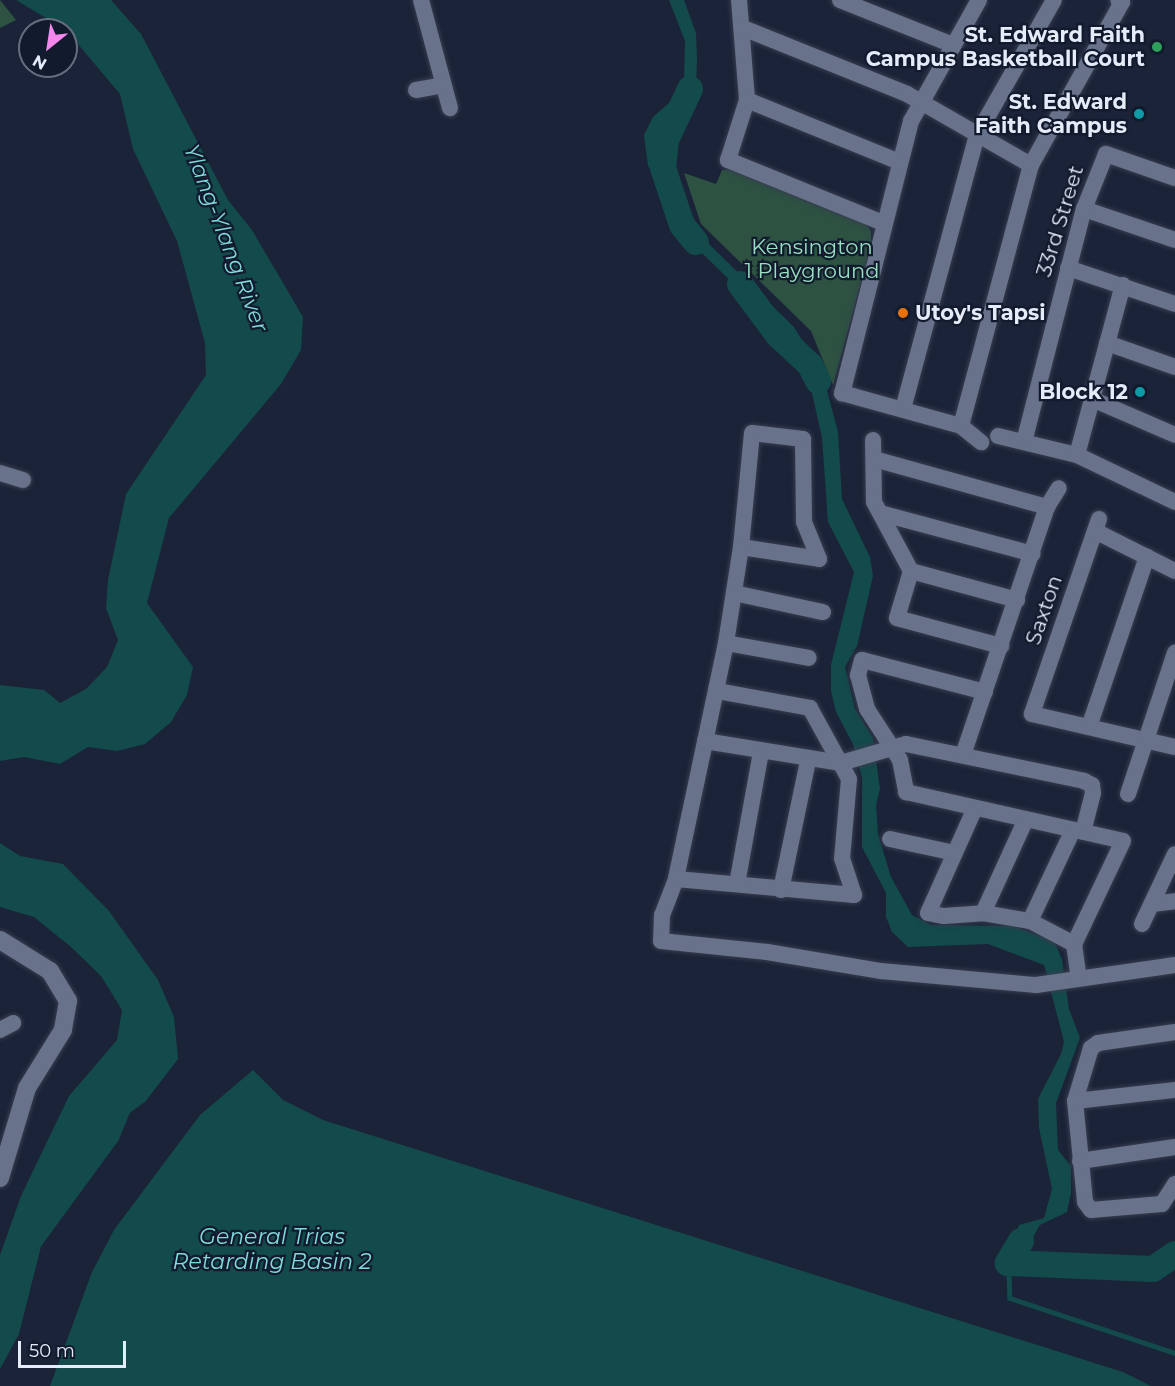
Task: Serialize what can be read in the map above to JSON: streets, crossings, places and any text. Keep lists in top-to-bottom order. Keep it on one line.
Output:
{"streets":{"street":["33rd Street","Saxton"]},"water":["Ylang-Ylang River","General Trias Retarding Basin 2"],"parks":["Kensington 1 Playground"],"places":["St. Edward Faith Campus Basketball Court","St. Edward Faith Campus","Utoy's Tapsi","Block 12"],"scale_bar":"50 m","north":"bottom left"}
